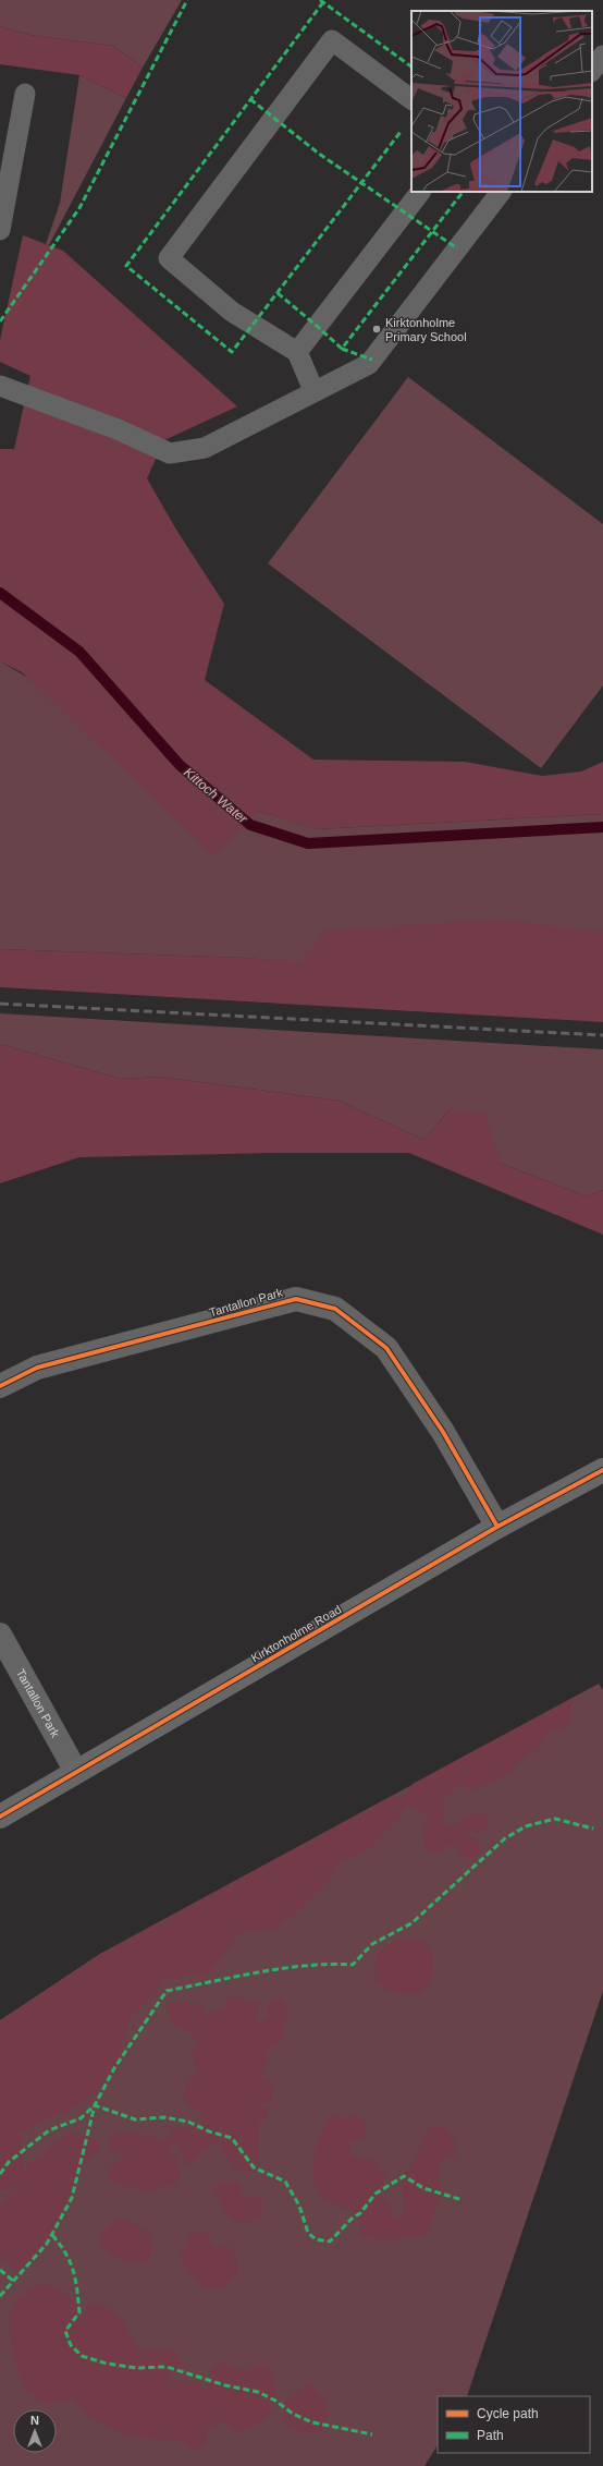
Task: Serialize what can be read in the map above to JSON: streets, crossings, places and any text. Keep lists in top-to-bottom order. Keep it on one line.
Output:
{"streets":{"street":["Tantallon Park","Kirktonholme Road"]},"crossings":[["Tantallon Park","Kirktonholme Road"]],"water":["Kittoch Water"],"places":["Kirktonholme Primary School"],"legend":["Cycle path","Path"],"north":"top"}
